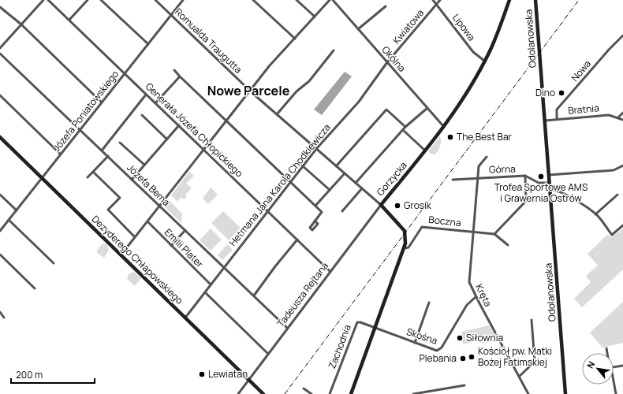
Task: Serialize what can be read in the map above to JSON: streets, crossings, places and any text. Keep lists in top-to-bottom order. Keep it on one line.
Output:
{"streets":{"street":["Kwiatowa","Lipowa","Odolanowska","Romualda Traugutta","Okólna","Nowa","Bratnia","Józefa Poniatowskiego","Generała Józefa Chłopickiego","Górna","Gorzycka","Józefa Bema","Hetmana Jana Karola Chodkiewicza","Boczna","Emilii Plater","Dezyderego Chłapowskiego","Tadeusza Rejtana","Kręta","Skośna","Zachodnia"]},"crossings":[["Kwiatowa","Lipowa"],["Kwiatowa","Okólna"],["Kwiatowa","Hetmana Jana Karola Chodkiewicza"],["Lipowa","Gorzycka"],["Odolanowska","Bratnia"],["Odolanowska","Górna"],["Romualda Traugutta","Józefa Poniatowskiego"],["Romualda Traugutta","Gorzycka"],["Romualda Traugutta","Hetmana Jana Karola Chodkiewicza"],["Romualda Traugutta","Tadeusza Rejtana"],["Okólna","Gorzycka"],["Okólna","Hetmana Jana Karola Chodkiewicza"],["Nowa","Bratnia"],["Józefa Poniatowskiego","Generała Józefa Chłopickiego"],["Józefa Poniatowskiego","Józefa Bema"],["Józefa Poniatowskiego","Dezyderego Chłapowskiego"],["Generała Józefa Chłopickiego","Hetmana Jana Karola Chodkiewicza"],["Generała Józefa Chłopickiego","Tadeusza Rejtana"],["Górna","Kręta"],["Gorzycka","Boczna"],["Gorzycka","Tadeusza Rejtana"],["Gorzycka","Skośna"],["Gorzycka","Zachodnia"],["Józefa Bema","Hetmana Jana Karola Chodkiewicza"],["Józefa Bema","Tadeusza Rejtana"],["Hetmana Jana Karola Chodkiewicza","Emilii Plater"],["Hetmana Jana Karola Chodkiewicza","Dezyderego Chłapowskiego"],["Boczna","Kręta"],["Dezyderego Chłapowskiego","Tadeusza Rejtana"],["Kręta","Skośna"],["Skośna","Zachodnia"]],"districts":["Nowe Parcele"],"places":["Dino","The Best Bar","Trofea Sportowe AMS i Grawernia Ostrów","Grosik","Siłownia","Kościół pw. Matki Bożej Fatimskiej","Plebania","Lewiatan"],"scale_bar":"200 m","north":"top left"}
